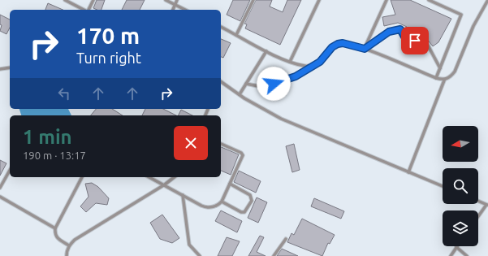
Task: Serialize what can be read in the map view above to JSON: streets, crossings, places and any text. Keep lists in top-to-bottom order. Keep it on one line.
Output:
{"north":"left","page":{"turn":["170 m","Turn right"],"heading":["1 min","190 m · 13:17"]}}
